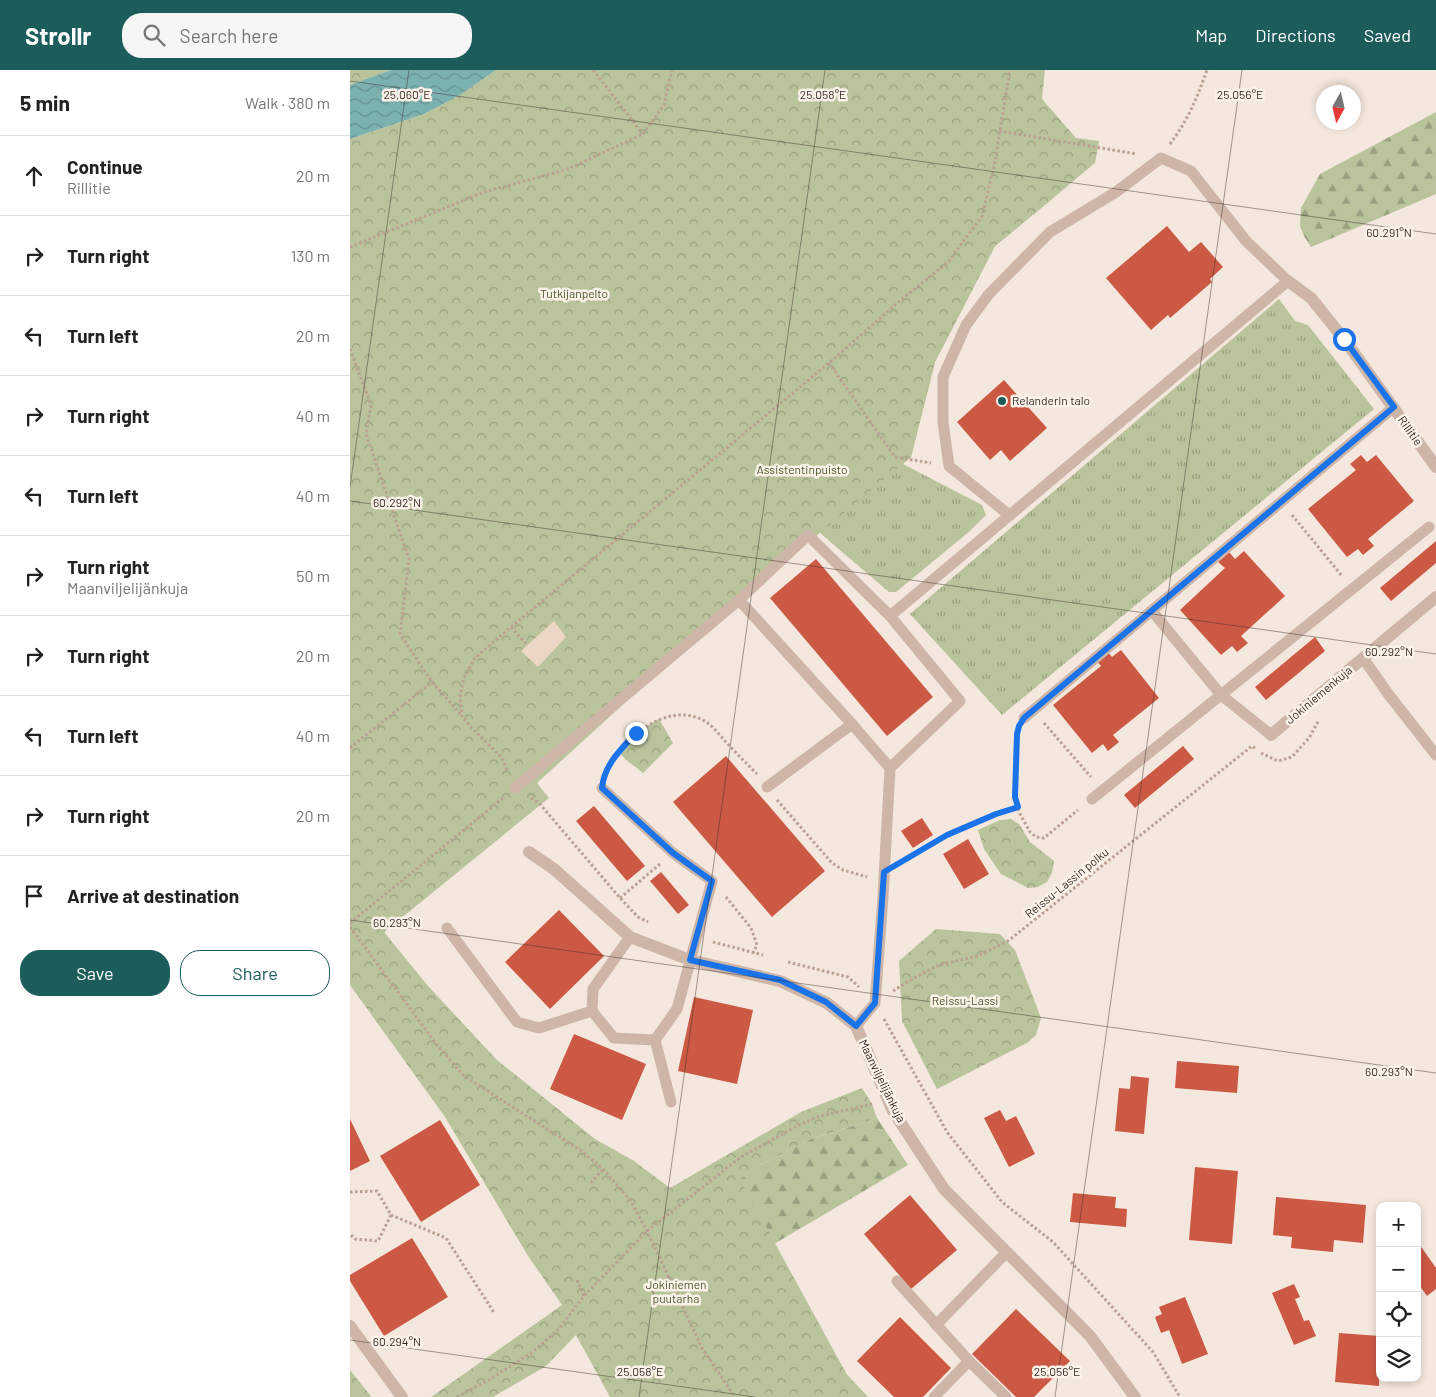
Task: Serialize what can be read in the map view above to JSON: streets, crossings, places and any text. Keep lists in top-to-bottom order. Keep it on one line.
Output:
{"streets":{"street":["Rillitie","Jokiniemenkuja","Maanviljelijänkuja"],"path":["Reissu-Lassin polku"]},"parks":["Tutkijanpelto","Assistentinpuisto","Reissu-Lassi","Jokiniemen puutarha"],"places":["Relanderin talo"],"north":"bottom","page":{"header":"Strollr","search":"Search here","nav":["Map","Directions","Saved"],"heading":["5 min","Walk · 380 m"],"list":[["Continue","Rillitie","20 m"],["Turn right","130 m"],["Turn left","20 m"],["Turn right","40 m"],["Turn left","40 m"],["Turn right","Maanviljelijänkuja","50 m"],["Turn right","20 m"],["Turn left","40 m"],["Turn right","20 m"],"Arrive at destination"],"buttons":["Save","Share"],"map_buttons":["+","−"]},"coordinates":["25.060°E","25.058°E","25.056°E","60.291°N","60.292°N","60.293°N","60.294°N"]}
